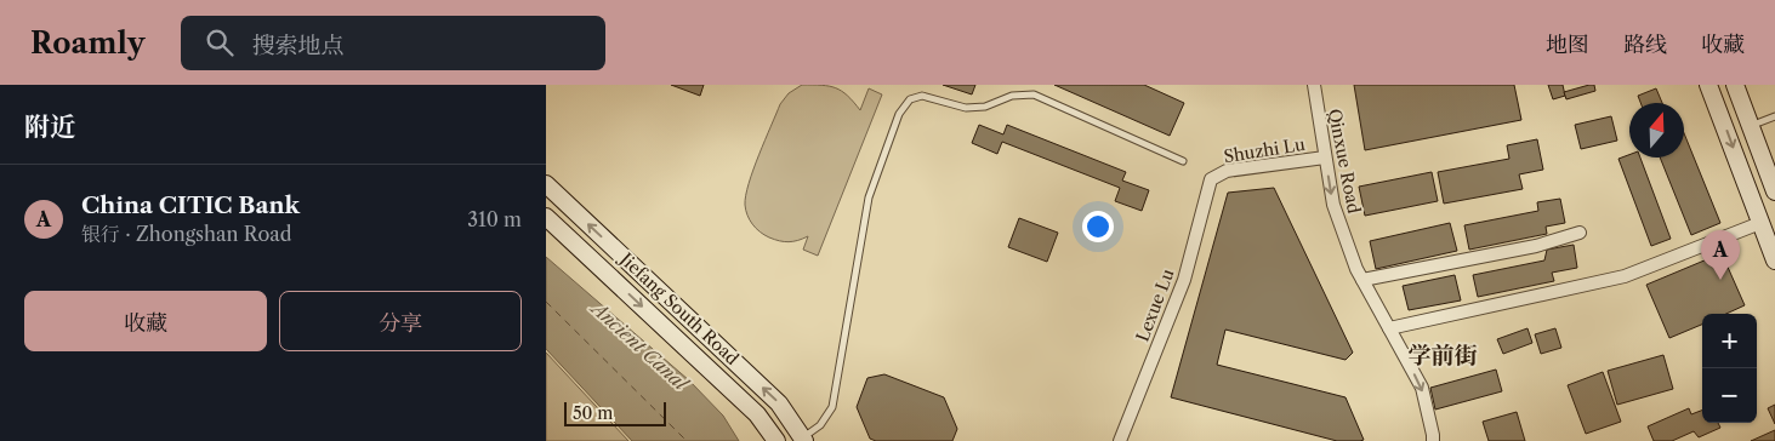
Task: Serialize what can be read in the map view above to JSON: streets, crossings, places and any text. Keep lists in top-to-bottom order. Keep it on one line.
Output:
{"streets":{"main road":["Jiefang South Road"],"street":["Shuzhi Lu","Qinxue Road","Lexue Lu"]},"crossings":[["Shuzhi Lu","Qinxue Road"],["Shuzhi Lu","Lexue Lu"]],"one_way":["Qinxue Road"],"districts":["学前街"],"water":["Ancient Canal"],"scale_bar":"50 m","north":"top","page":{"header":"Roamly","search":"搜索地点","nav":["地图","路线","收藏"],"heading":"附近","list":[{"mark":"A","name":"China CITIC Bank","note":"银行 · Zhongshan Road","value":"310 m"}],"pins":"A","buttons":["收藏","分享"],"map_buttons":["+","−"],"scale":"50 m"}}
